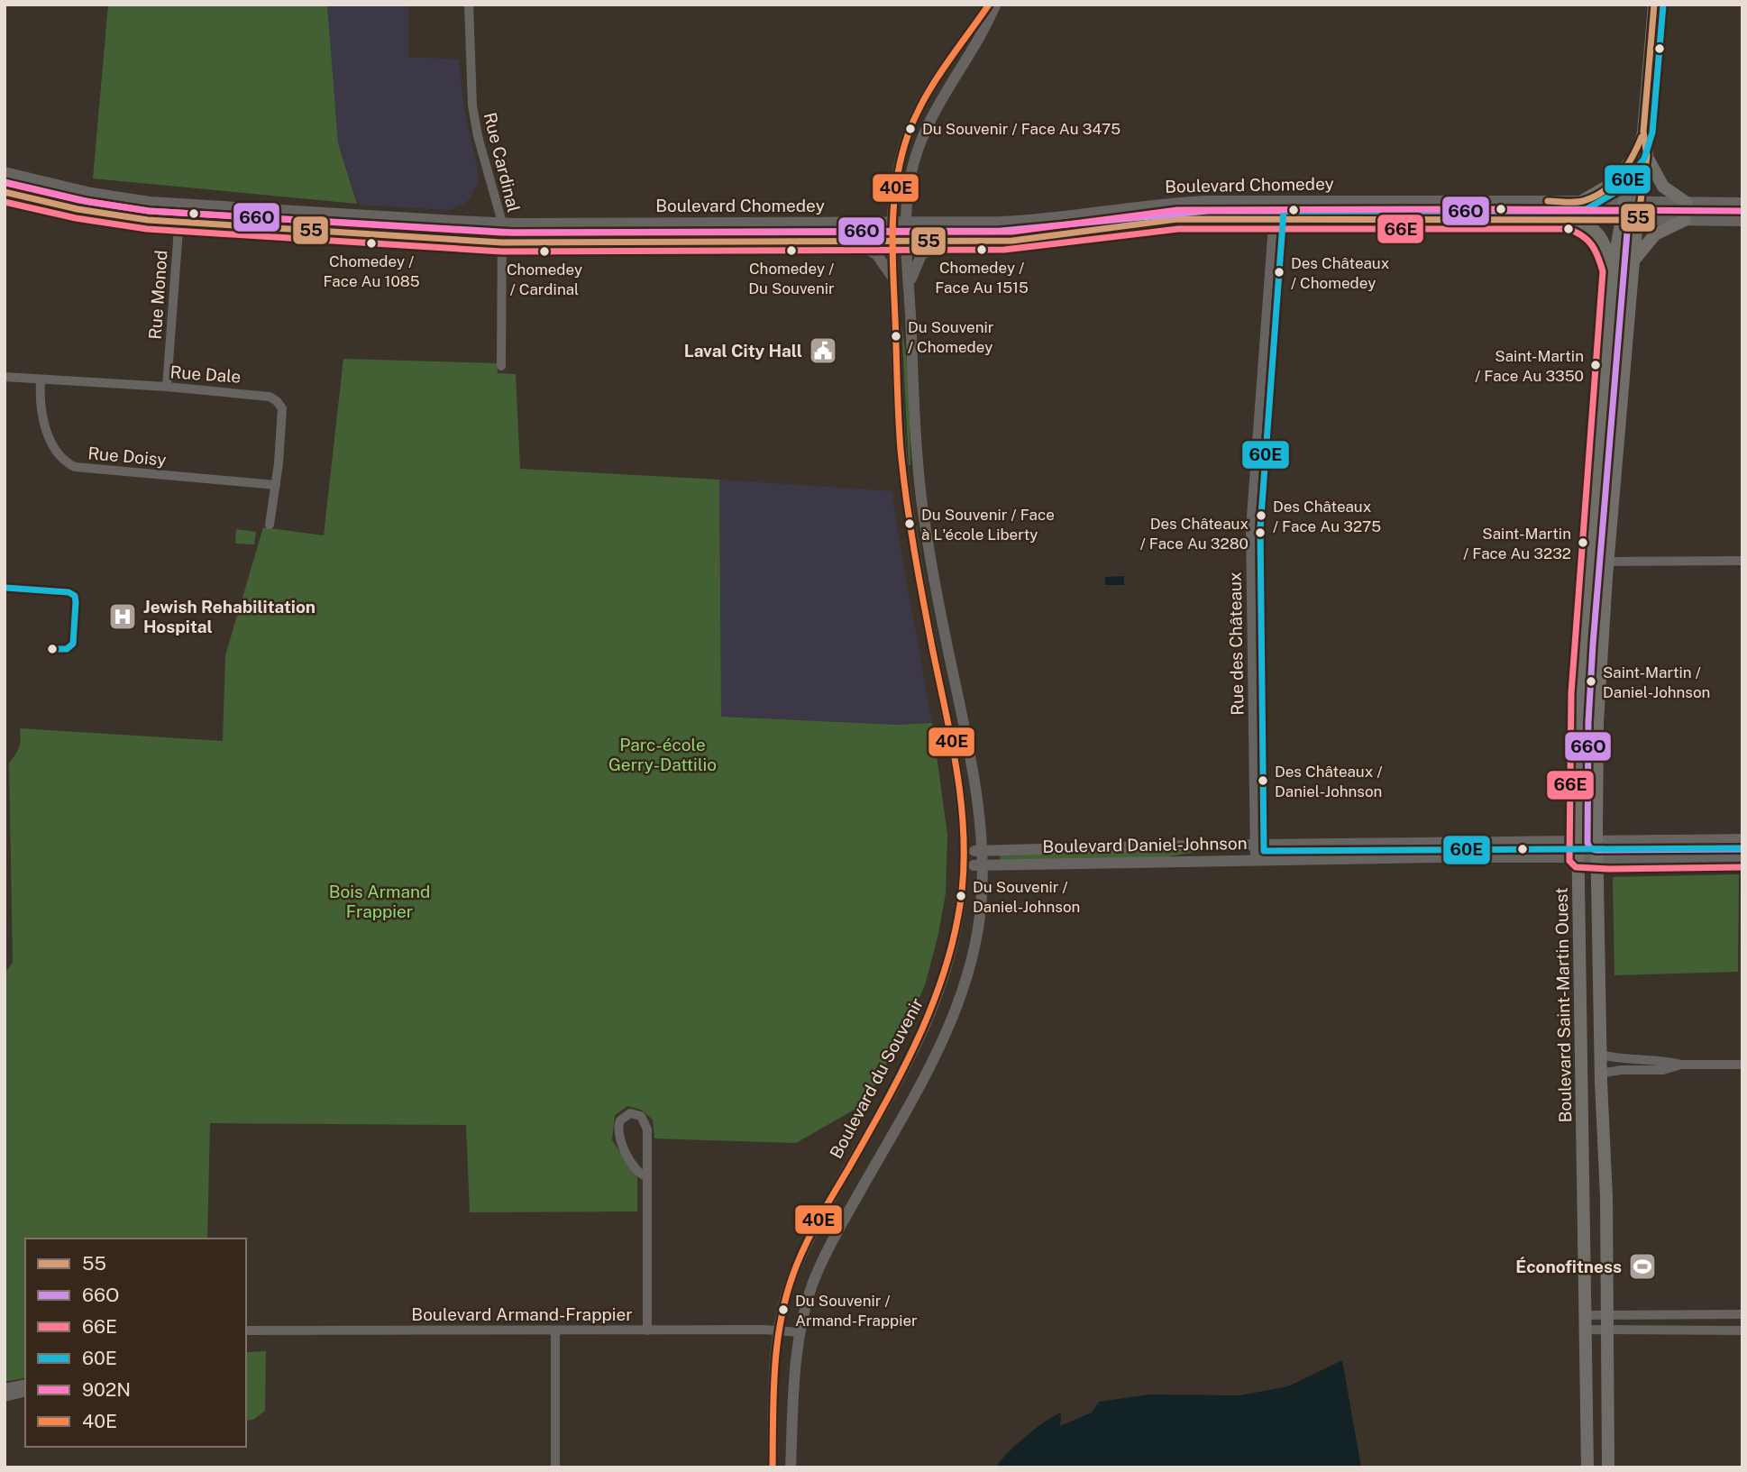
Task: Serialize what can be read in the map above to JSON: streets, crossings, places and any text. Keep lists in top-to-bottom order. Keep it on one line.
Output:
{"streets":{"main road":["Boulevard Saint-Martin Ouest"],"street":["Rue Cardinal","Boulevard Chomedey","Rue Monod","Rue Dale","Rue Doisy","Rue des Châteaux","Boulevard Daniel-Johnson","Boulevard du Souvenir","Boulevard Armand-Frappier"]},"crossings":[["Rue Cardinal","Boulevard Chomedey"],["Boulevard Chomedey","Rue Monod"],["Boulevard Chomedey","Rue des Châteaux"],["Boulevard Chomedey","Boulevard Saint-Martin Ouest"],["Boulevard Chomedey","Boulevard du Souvenir"],["Rue Monod","Rue Dale"],["Rue Dale","Rue Doisy"],["Rue des Châteaux","Boulevard Daniel-Johnson"],["Boulevard Daniel-Johnson","Boulevard Saint-Martin Ouest"],["Boulevard Daniel-Johnson","Boulevard du Souvenir"],["Boulevard du Souvenir","Boulevard Armand-Frappier"]],"parks":["Parc-école Gerry-Dattilio","Bois Armand Frappier"],"places":{"other":["Du Souvenir / Face Au 3475","Chomedey / Face Au 1085","Chomedey / Face Au 1515","Chomedey / Du Souvenir","Chomedey / Cardinal","Des Châteaux / Chomedey","Du Souvenir / Chomedey","Saint-Martin / Face Au 3350","Des Châteaux / Face Au 3275","Du Souvenir / Face à L'école Liberty","Des Châteaux / Face Au 3280","Saint-Martin / Face Au 3232","Saint-Martin / Daniel-Johnson","Des Châteaux / Daniel-Johnson","Du Souvenir / Daniel-Johnson","Du Souvenir / Armand-Frappier"],"public building":["Laval City Hall"],"hospital":["Jewish Rehabilitation Hospital"],"sports":["Éconofitness"]},"lines":["transit line 55","transit line 40E","transit line 60E","transit line 66O","transit line 902N","transit line 66E"],"legend":["55","66O","66E","60E","902N","40E"]}
